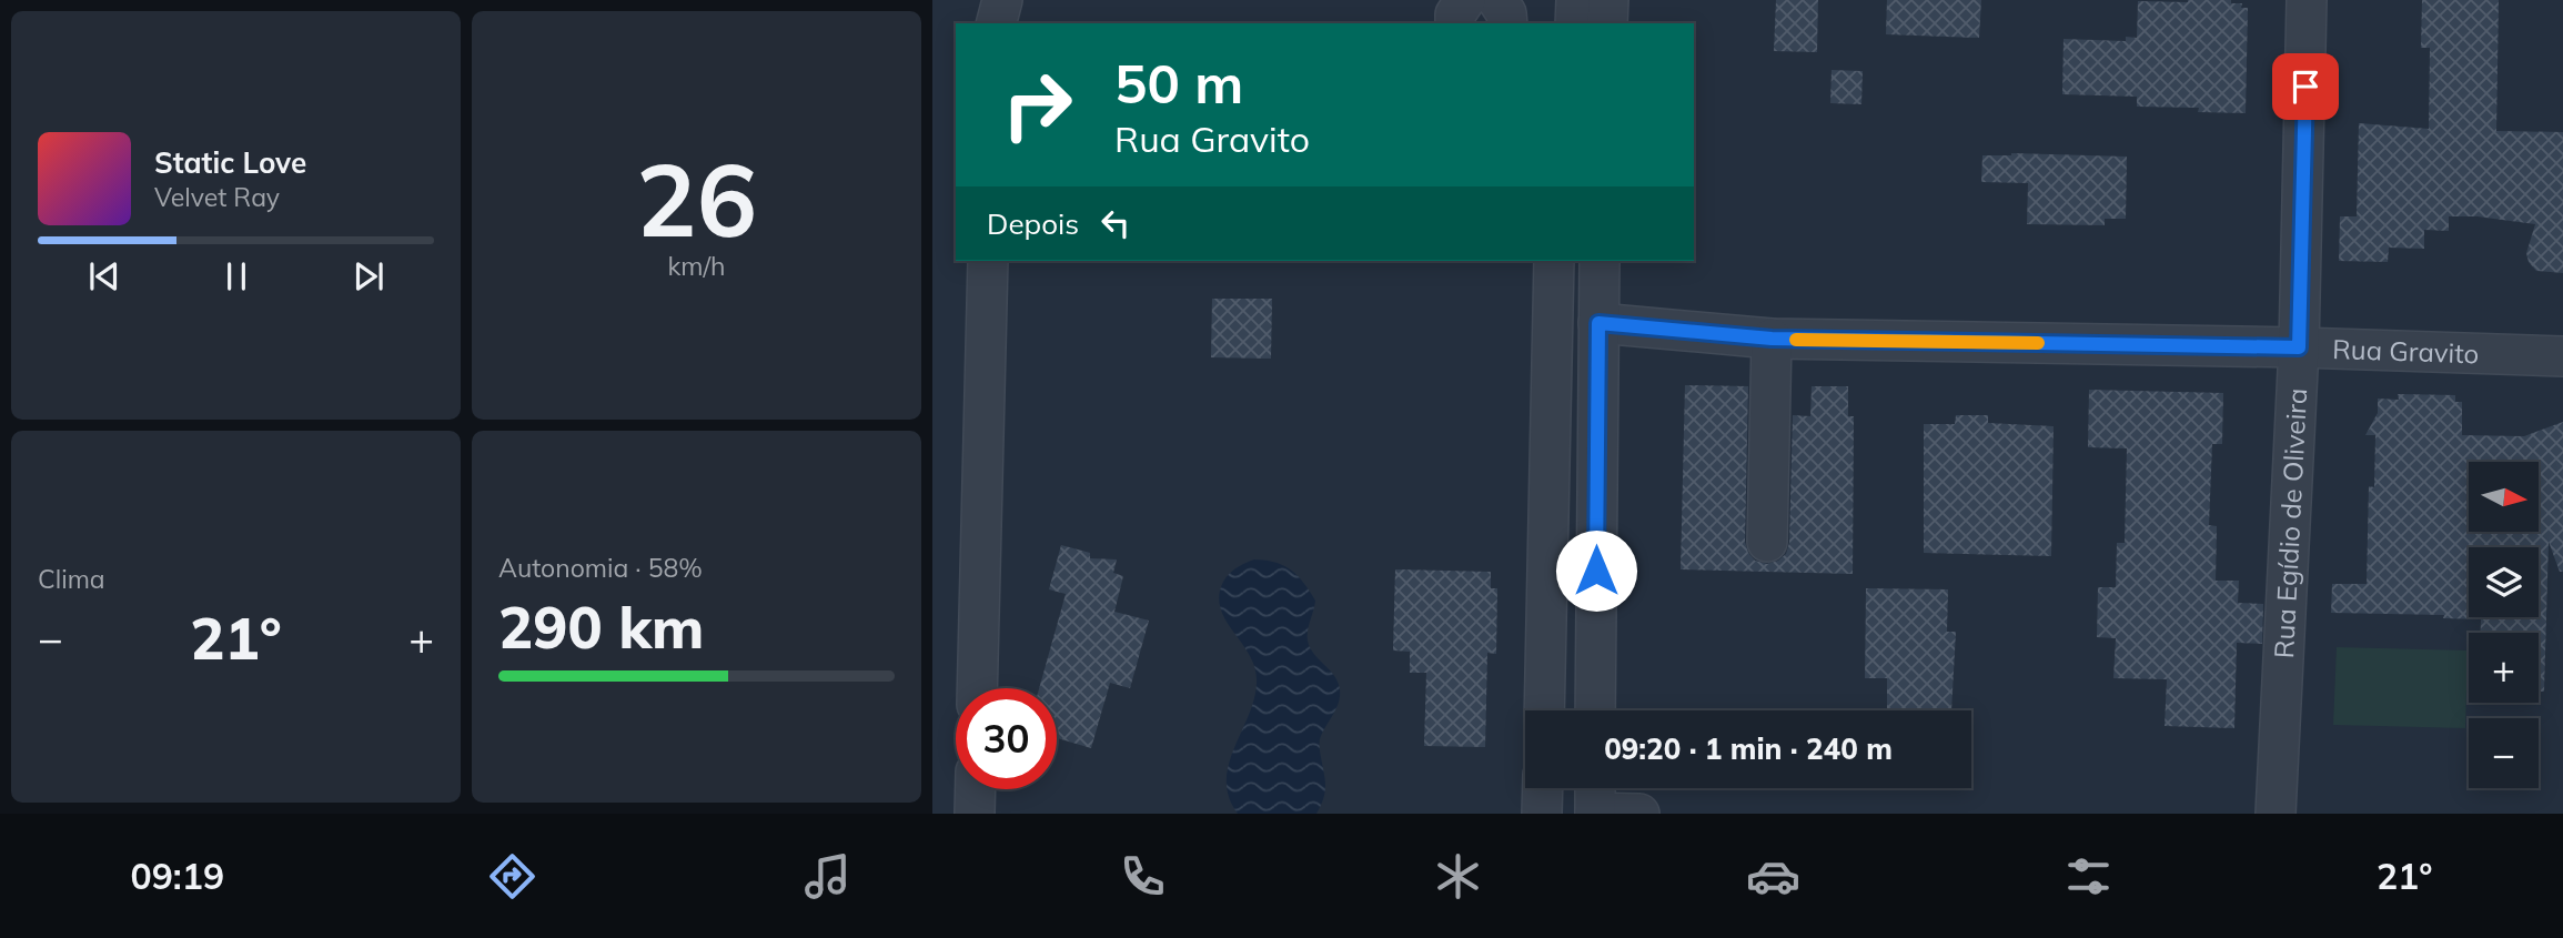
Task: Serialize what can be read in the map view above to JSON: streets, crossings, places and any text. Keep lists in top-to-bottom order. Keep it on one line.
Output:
{"streets":{"street":["Rua Gravito","Rua Egídio de Oliveira"]},"crossings":[["Rua Gravito","Rua Egídio de Oliveira"]],"north":"right","page":{"tile":[["26","km/h"],"Clima",["Autonomia · 58%","290 km"]],"turn":["50 m","Rua Gravito"],"song":["Static Love","Velvet Ray"],"then":"Depois","map_buttons":["+","−"],"heat":["−","21°","+"],"limit":"30","trip":"09:20 · 1 min · 240 m","tabs":["09:19","21°"]}}
